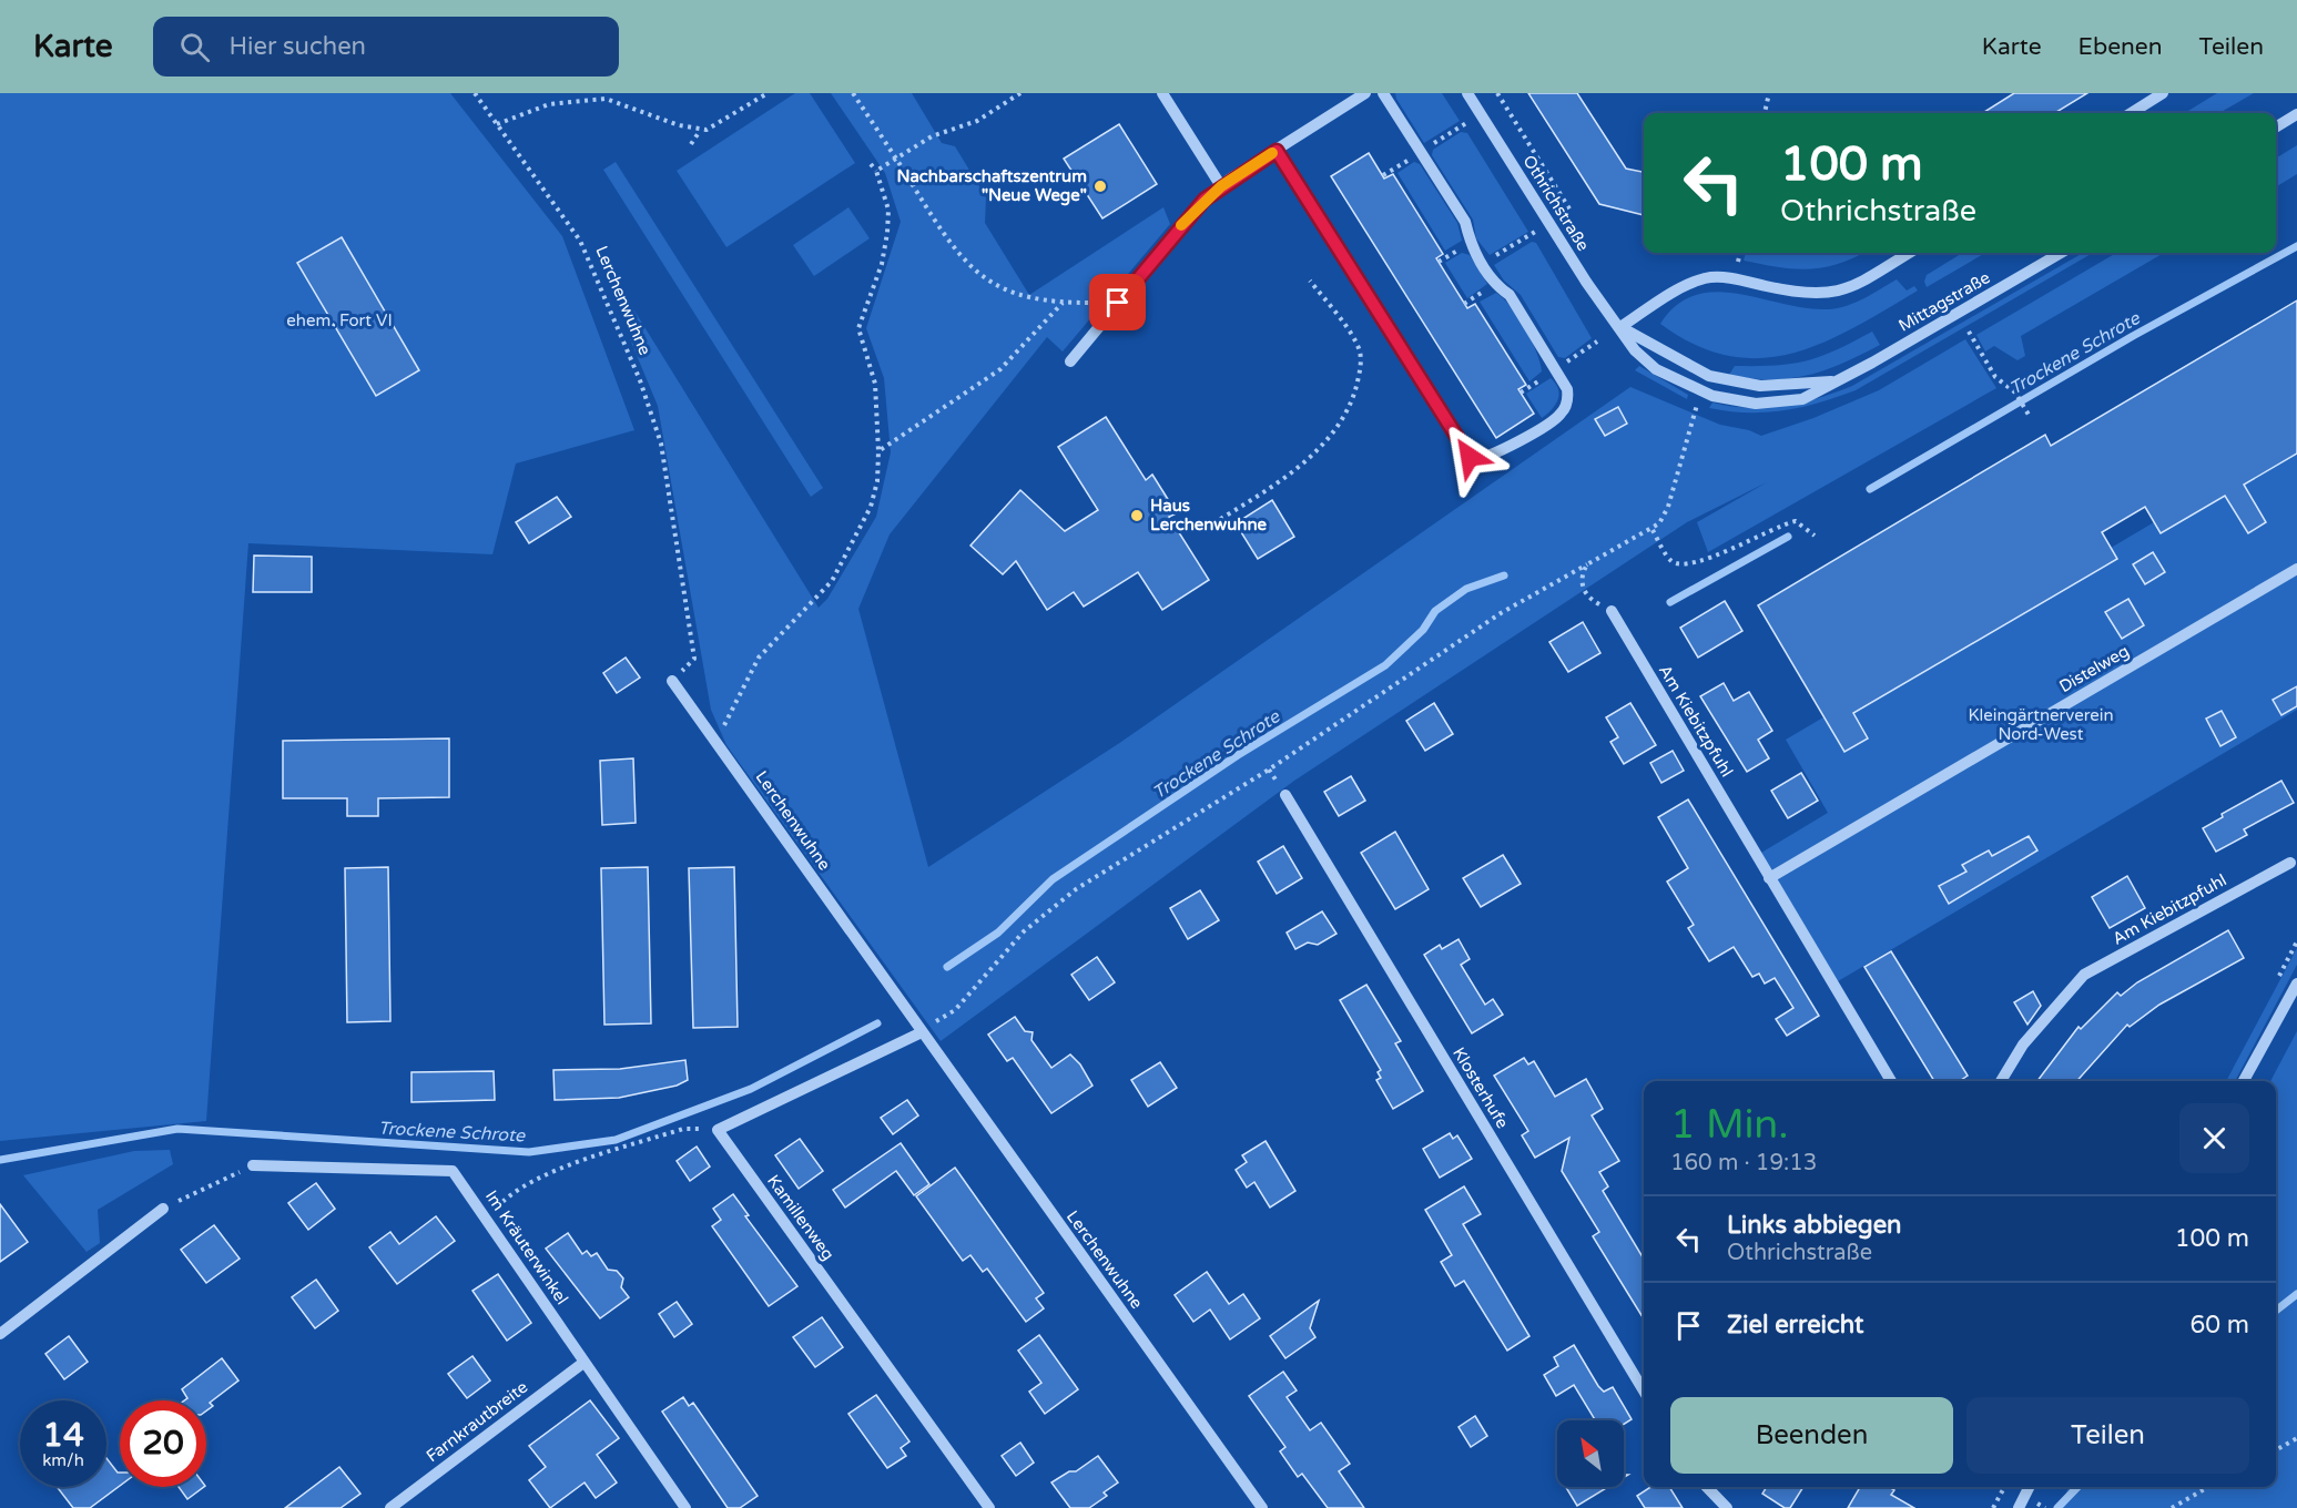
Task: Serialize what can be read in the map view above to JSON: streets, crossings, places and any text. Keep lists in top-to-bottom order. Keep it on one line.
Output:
{"streets":{"street":["Othrichstraße","Lerchenwuhne","Mittagstraße","Distelweg","Am Kiebitzpfuhl","Klosterhufe","Kamillenweg","Im Kräuterwinkel","Farnkrautbreite"]},"crossings":[["Othrichstraße","Mittagstraße"],["Distelweg","Am Kiebitzpfuhl"],["Im Kräuterwinkel","Farnkrautbreite"]],"water":["Trockene Schrote"],"parks":["ehem. Fort VI","Kleingärtnerverein Nord-West"],"places":["Nachbarschaftszentrum \"Neue Wege\"","Haus Lerchenwuhne"],"north":"top left","page":{"header":"Karte","search":"Hier suchen","nav":["Karte","Ebenen","Teilen"],"turn":["100 m","Othrichstraße"],"heading":["1 Min.","160 m · 19:13"],"list":[{"name":"Links abbiegen","note":"Othrichstraße","value":"100 m"},{"name":"Ziel erreicht","value":"60 m"}],"buttons":["Beenden","Teilen"],"speed":"14 km/h","limit":"20"}}
